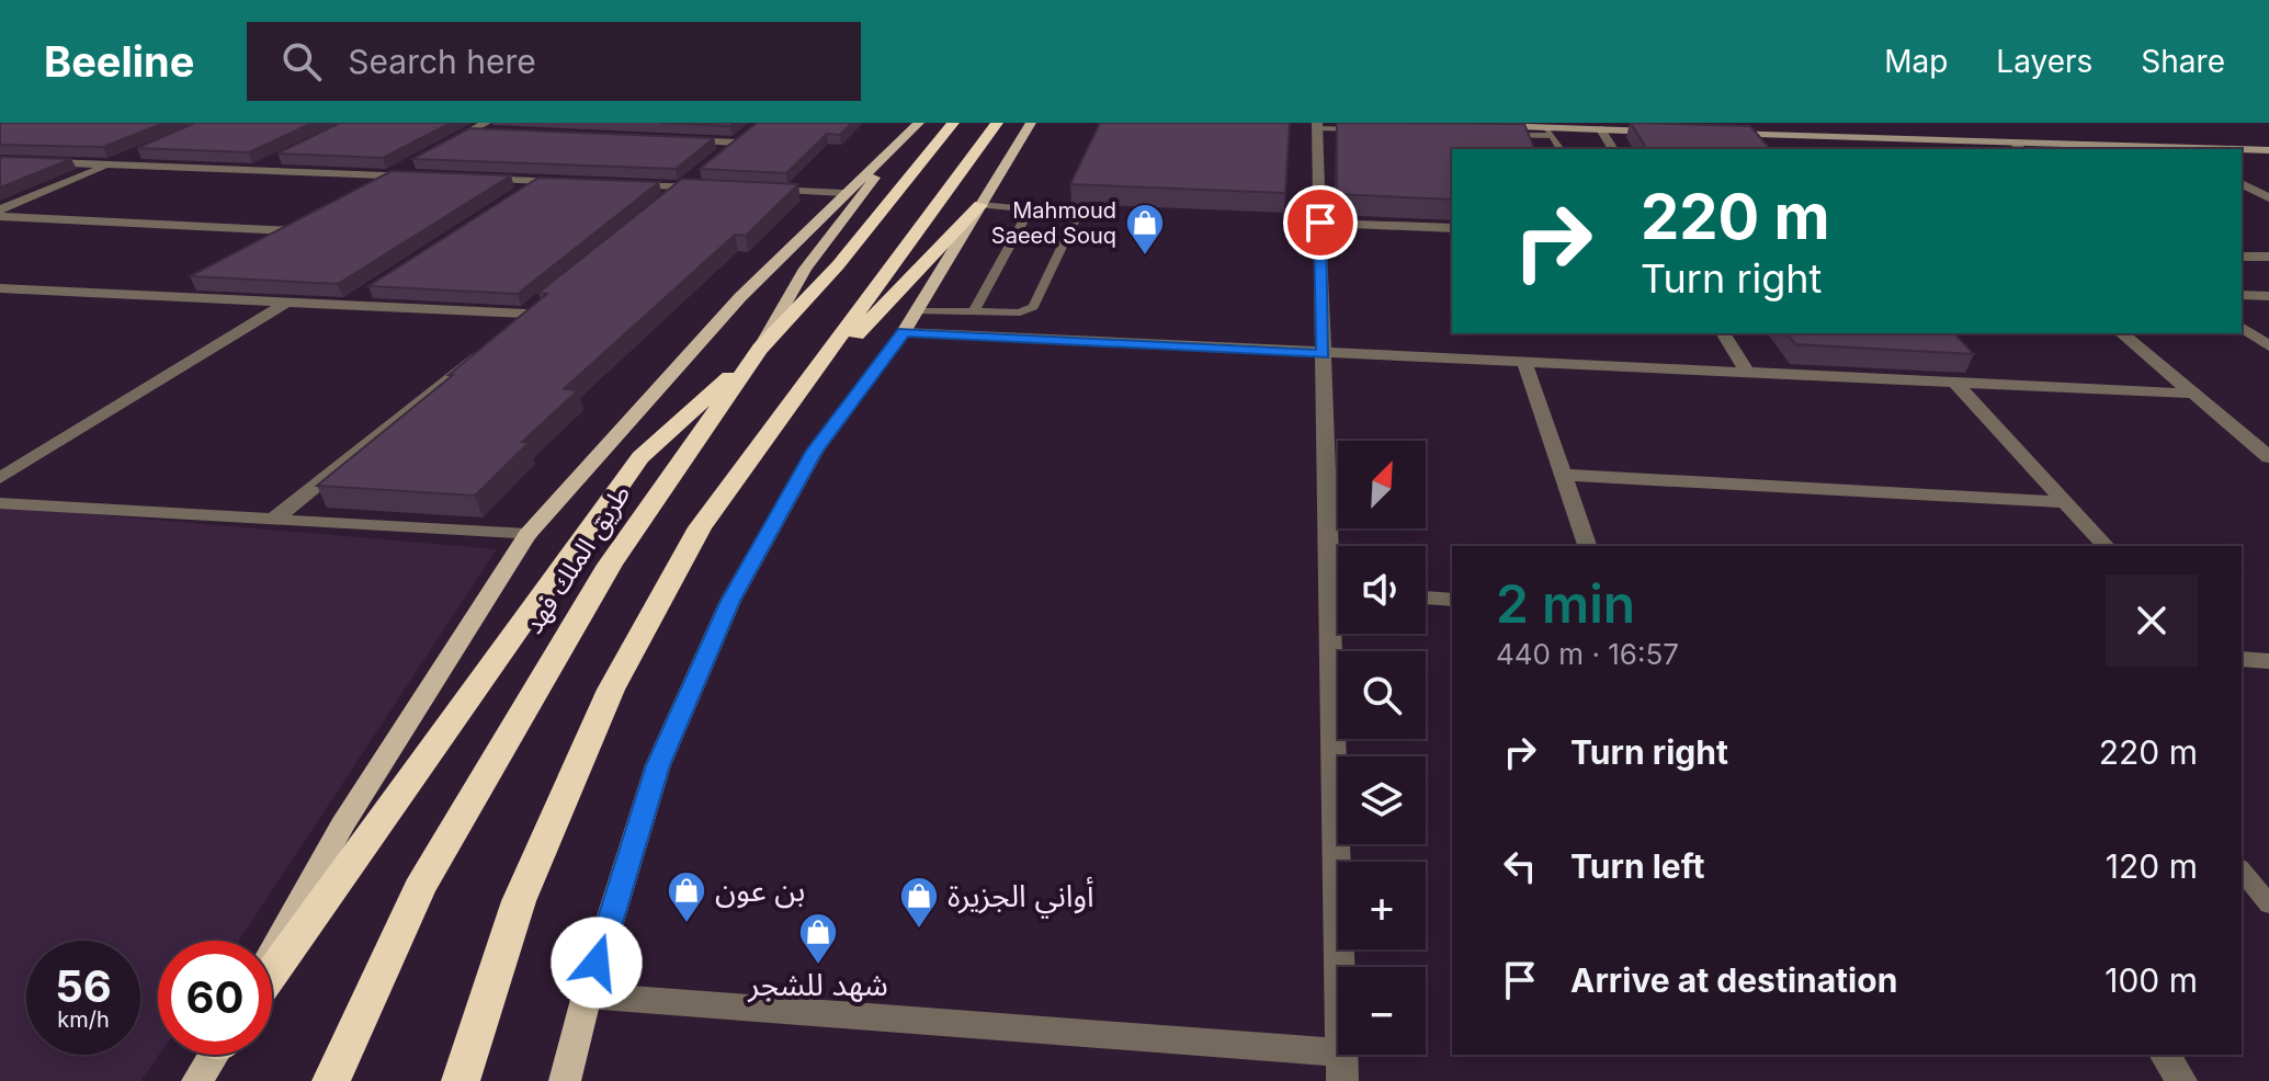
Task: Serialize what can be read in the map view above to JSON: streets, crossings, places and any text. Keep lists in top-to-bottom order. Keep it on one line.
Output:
{"streets":{"highway":["طريق الملك فهد"]},"places":{"shop":["Mahmoud Saeed Souq","بن عون","أواني الجزيرة","شهد للشجر"]},"north":"top right","page":{"header":"Beeline","search":"Search here","nav":["Map","Layers","Share"],"turn":["220 m","Turn right"],"map_buttons":["+","−"],"heading":["2 min","440 m · 16:57"],"list":[{"name":"Turn right","value":"220 m"},{"name":"Turn left","value":"120 m"},{"name":"Arrive at destination","value":"100 m"}],"speed":"56 km/h","limit":"60"}}
